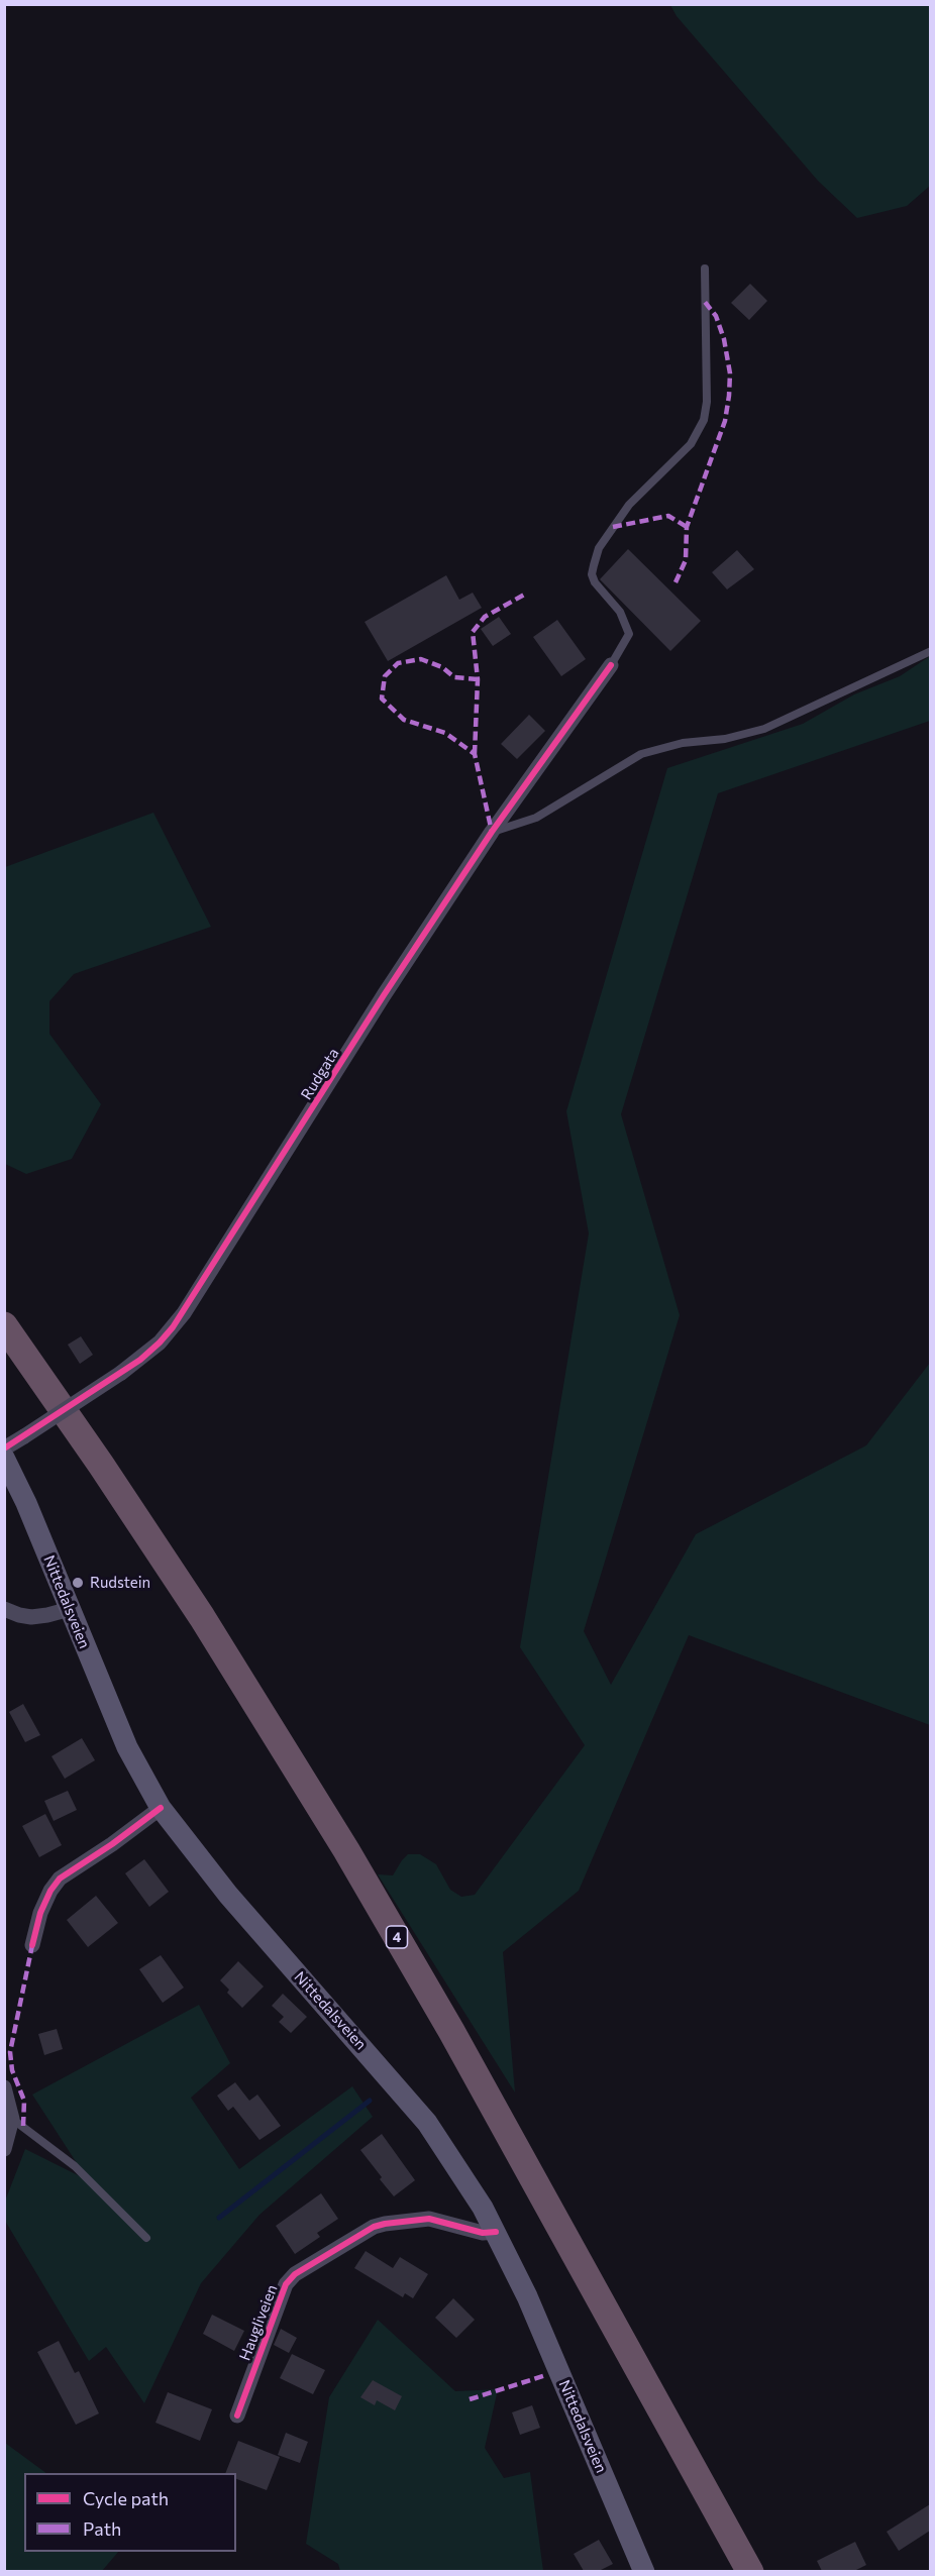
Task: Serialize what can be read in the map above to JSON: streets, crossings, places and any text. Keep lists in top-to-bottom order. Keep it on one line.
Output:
{"streets":{"highway":["4"],"main road":["Nittedalsveien"],"street":["Rudgata","Haugliveien"]},"crossings":[["Nittedalsveien","Haugliveien"]],"places":["Rudstein"],"legend":["Cycle path","Path"]}
